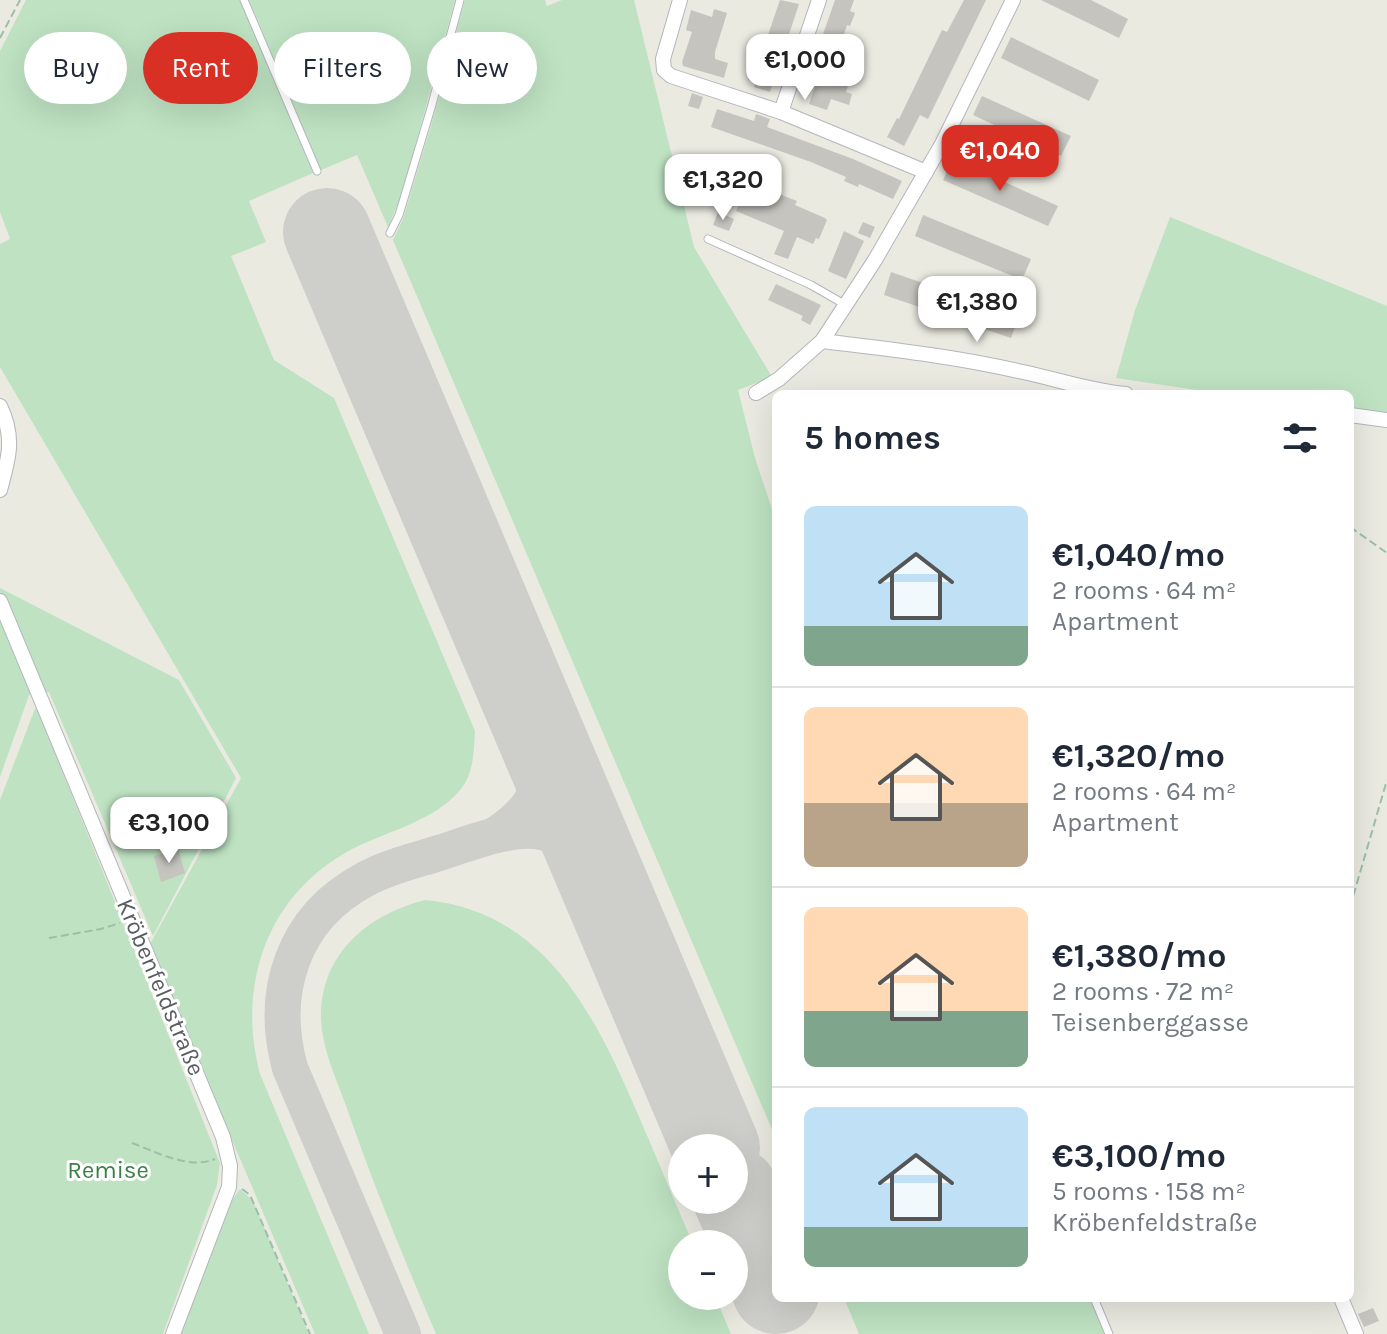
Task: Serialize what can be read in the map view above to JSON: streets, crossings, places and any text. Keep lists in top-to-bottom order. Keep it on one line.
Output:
{"streets":{"street":["Kröbenfeldstraße"]},"parks":["Remise"],"page":{"chip":["Buy","Rent","Filters","New"],"price":["€1,000","€1,040","€1,320","€1,380","€3,100"],"heading":"5 homes","list":[{"name":"€1,040/mo","note":"2 rooms · 64 m² · Apartment"},{"name":"€1,320/mo","note":"2 rooms · 64 m² · Apartment"},{"name":"€1,380/mo","note":"2 rooms · 72 m² · Teisenberggasse"},{"name":"€3,100/mo","note":"5 rooms · 158 m² · Kröbenfeldstraße"}],"map_buttons":["+","−"]}}
